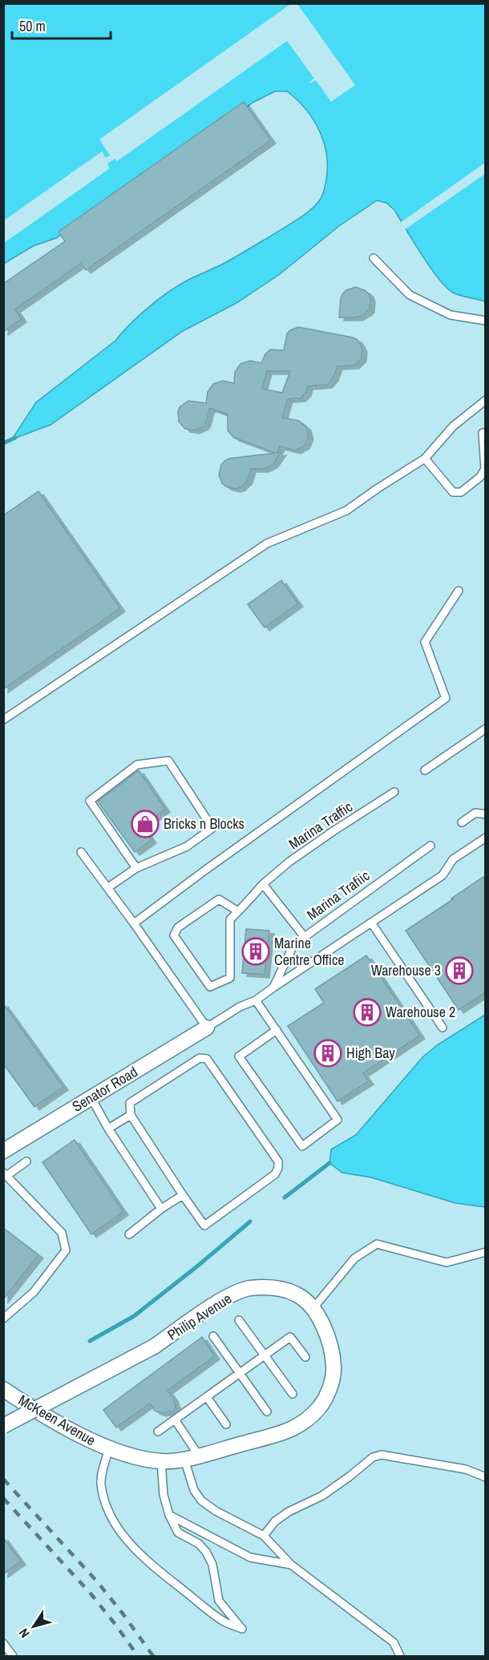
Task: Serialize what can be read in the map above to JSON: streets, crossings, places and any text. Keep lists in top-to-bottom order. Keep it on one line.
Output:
{"streets":{"street":["Senator Road","Philip Avenue","McKeen Avenue"],"lane":["Marina Traffic","Marina Trafiic"]},"crossings":[["Philip Avenue","McKeen Avenue"]],"places":{"shop":["Bricks n Blocks"],"building":["Marine Centre Office","Warehouse 3","Warehouse 2","High Bay"]},"scale_bar":"50 m","north":"bottom left"}
